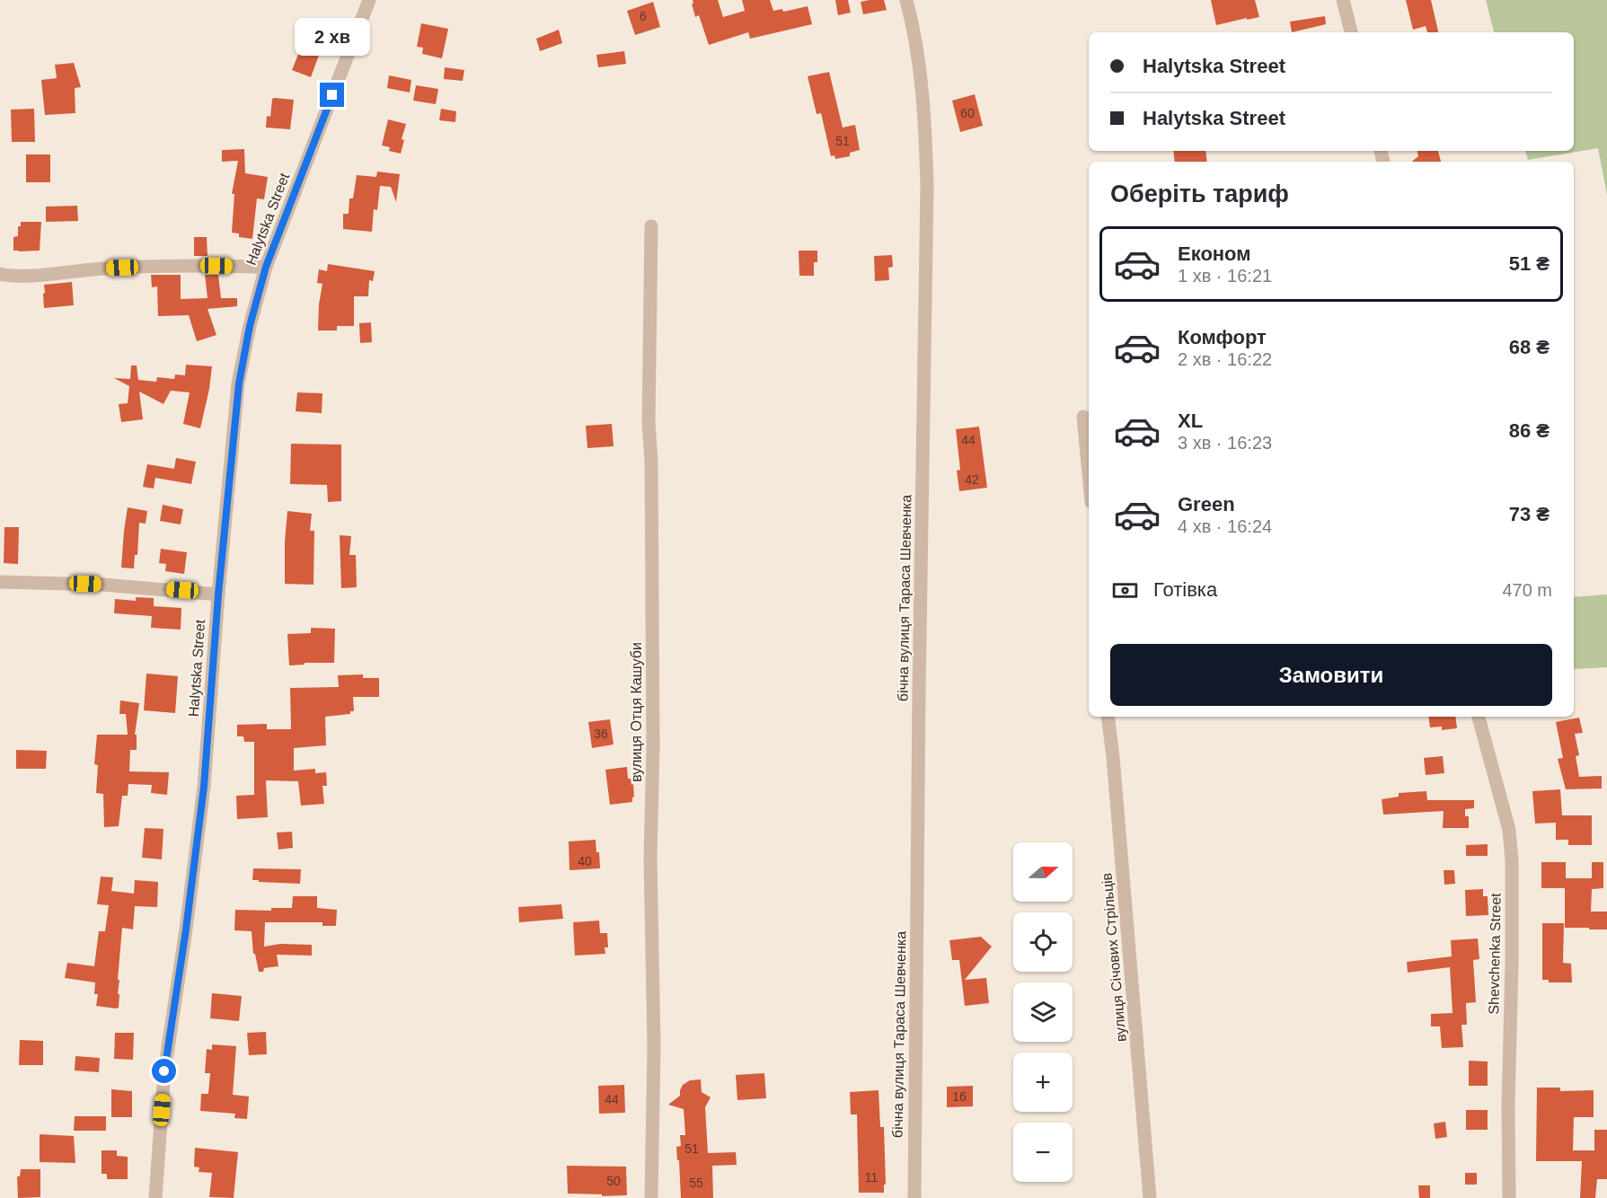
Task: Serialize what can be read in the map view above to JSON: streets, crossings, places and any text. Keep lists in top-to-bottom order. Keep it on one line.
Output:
{"streets":{"street":["Halytska Street","бічна вулиця Тараса Шевченка","вулиця Отця Кашуби","Shevchenka Street","вулиця Січових Стрільців"]},"house_numbers":["6","60","51","44","42","36","40","16","44","51","11","50","55"],"north":"right","page":{"bubble":"2 хв","banner":["Halytska Street","Halytska Street"],"heading":"Оберіть тариф","list":[{"name":"Економ","note":"1 хв · 16:21","value":"51 ₴"},{"name":"Комфорт","note":"2 хв · 16:22","value":"68 ₴"},{"name":"XL","note":"3 хв · 16:23","value":"86 ₴"},{"name":"Green","note":"4 хв · 16:24","value":"73 ₴"}],"pay":["Готівка","470 m"],"buttons":"Замовити","map_buttons":["+","−"]}}
